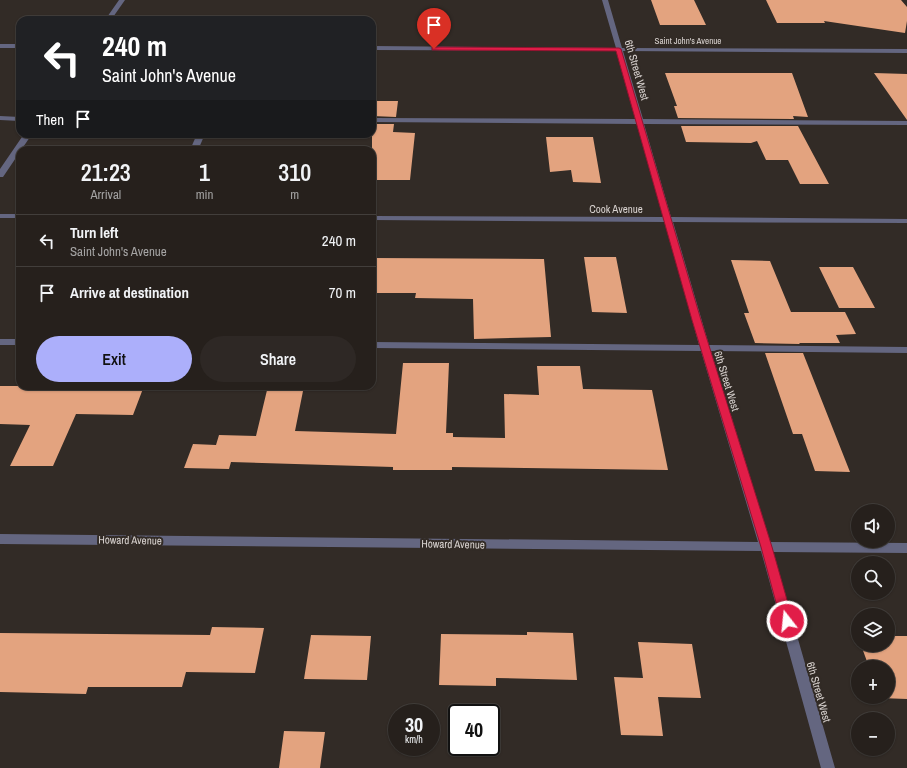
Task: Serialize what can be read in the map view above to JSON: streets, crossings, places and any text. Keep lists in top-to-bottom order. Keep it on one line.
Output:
{"streets":{"street":["Saint John's Avenue","6th Street West","Cook Avenue","Howard Avenue"]},"crossings":[["Saint John's Avenue","6th Street West"],["6th Street West","Cook Avenue"],["6th Street West","Howard Avenue"]],"page":{"turn":["240 m","Saint John's Avenue"],"then":"Then","eta":["21:23","Arrival","1","min","310","m"],"list":[{"name":"Turn left","note":"Saint John's Avenue","value":"240 m"},{"name":"Arrive at destination","value":"70 m"}],"buttons":["Exit","Share"],"map_buttons":["+","−"],"speed":"30 km/h","limit":"40"}}
